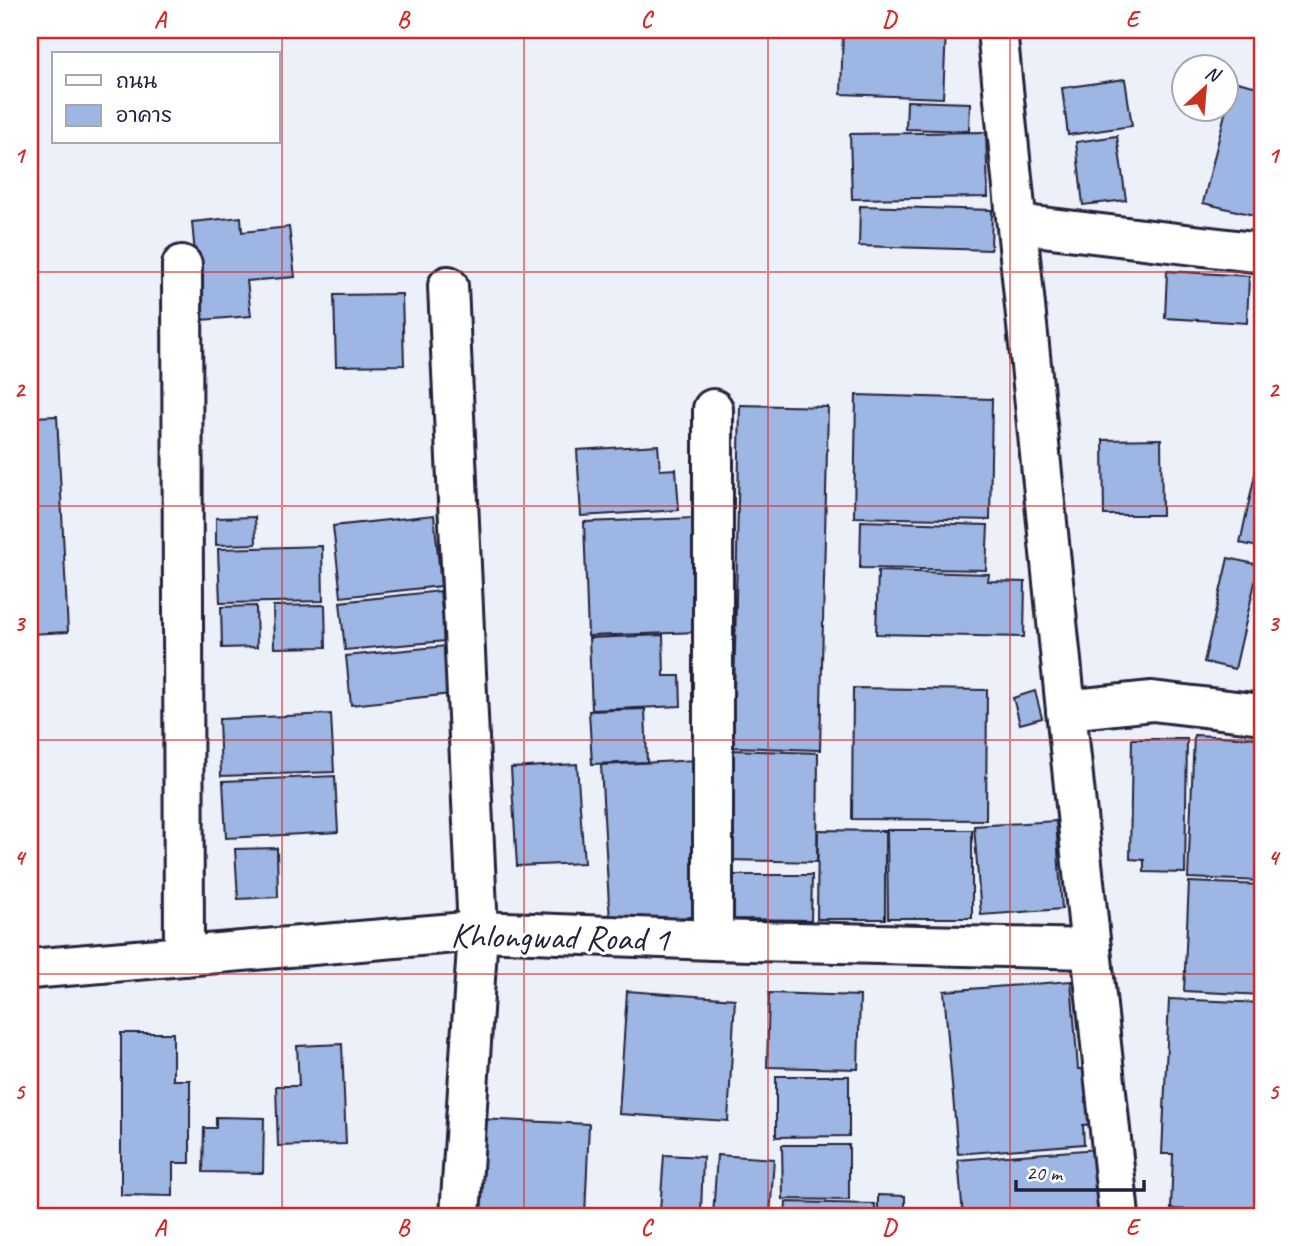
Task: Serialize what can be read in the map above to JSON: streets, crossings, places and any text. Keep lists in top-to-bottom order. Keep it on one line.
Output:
{"streets":{"street":["Khlongwad Road 1"]},"legend":["ถนน","อาคาร"],"scale_bar":"20 m","north":"top right","grid":{"columns":["A","B","C","D","E"],"rows":["1","2","3","4","5"]}}
